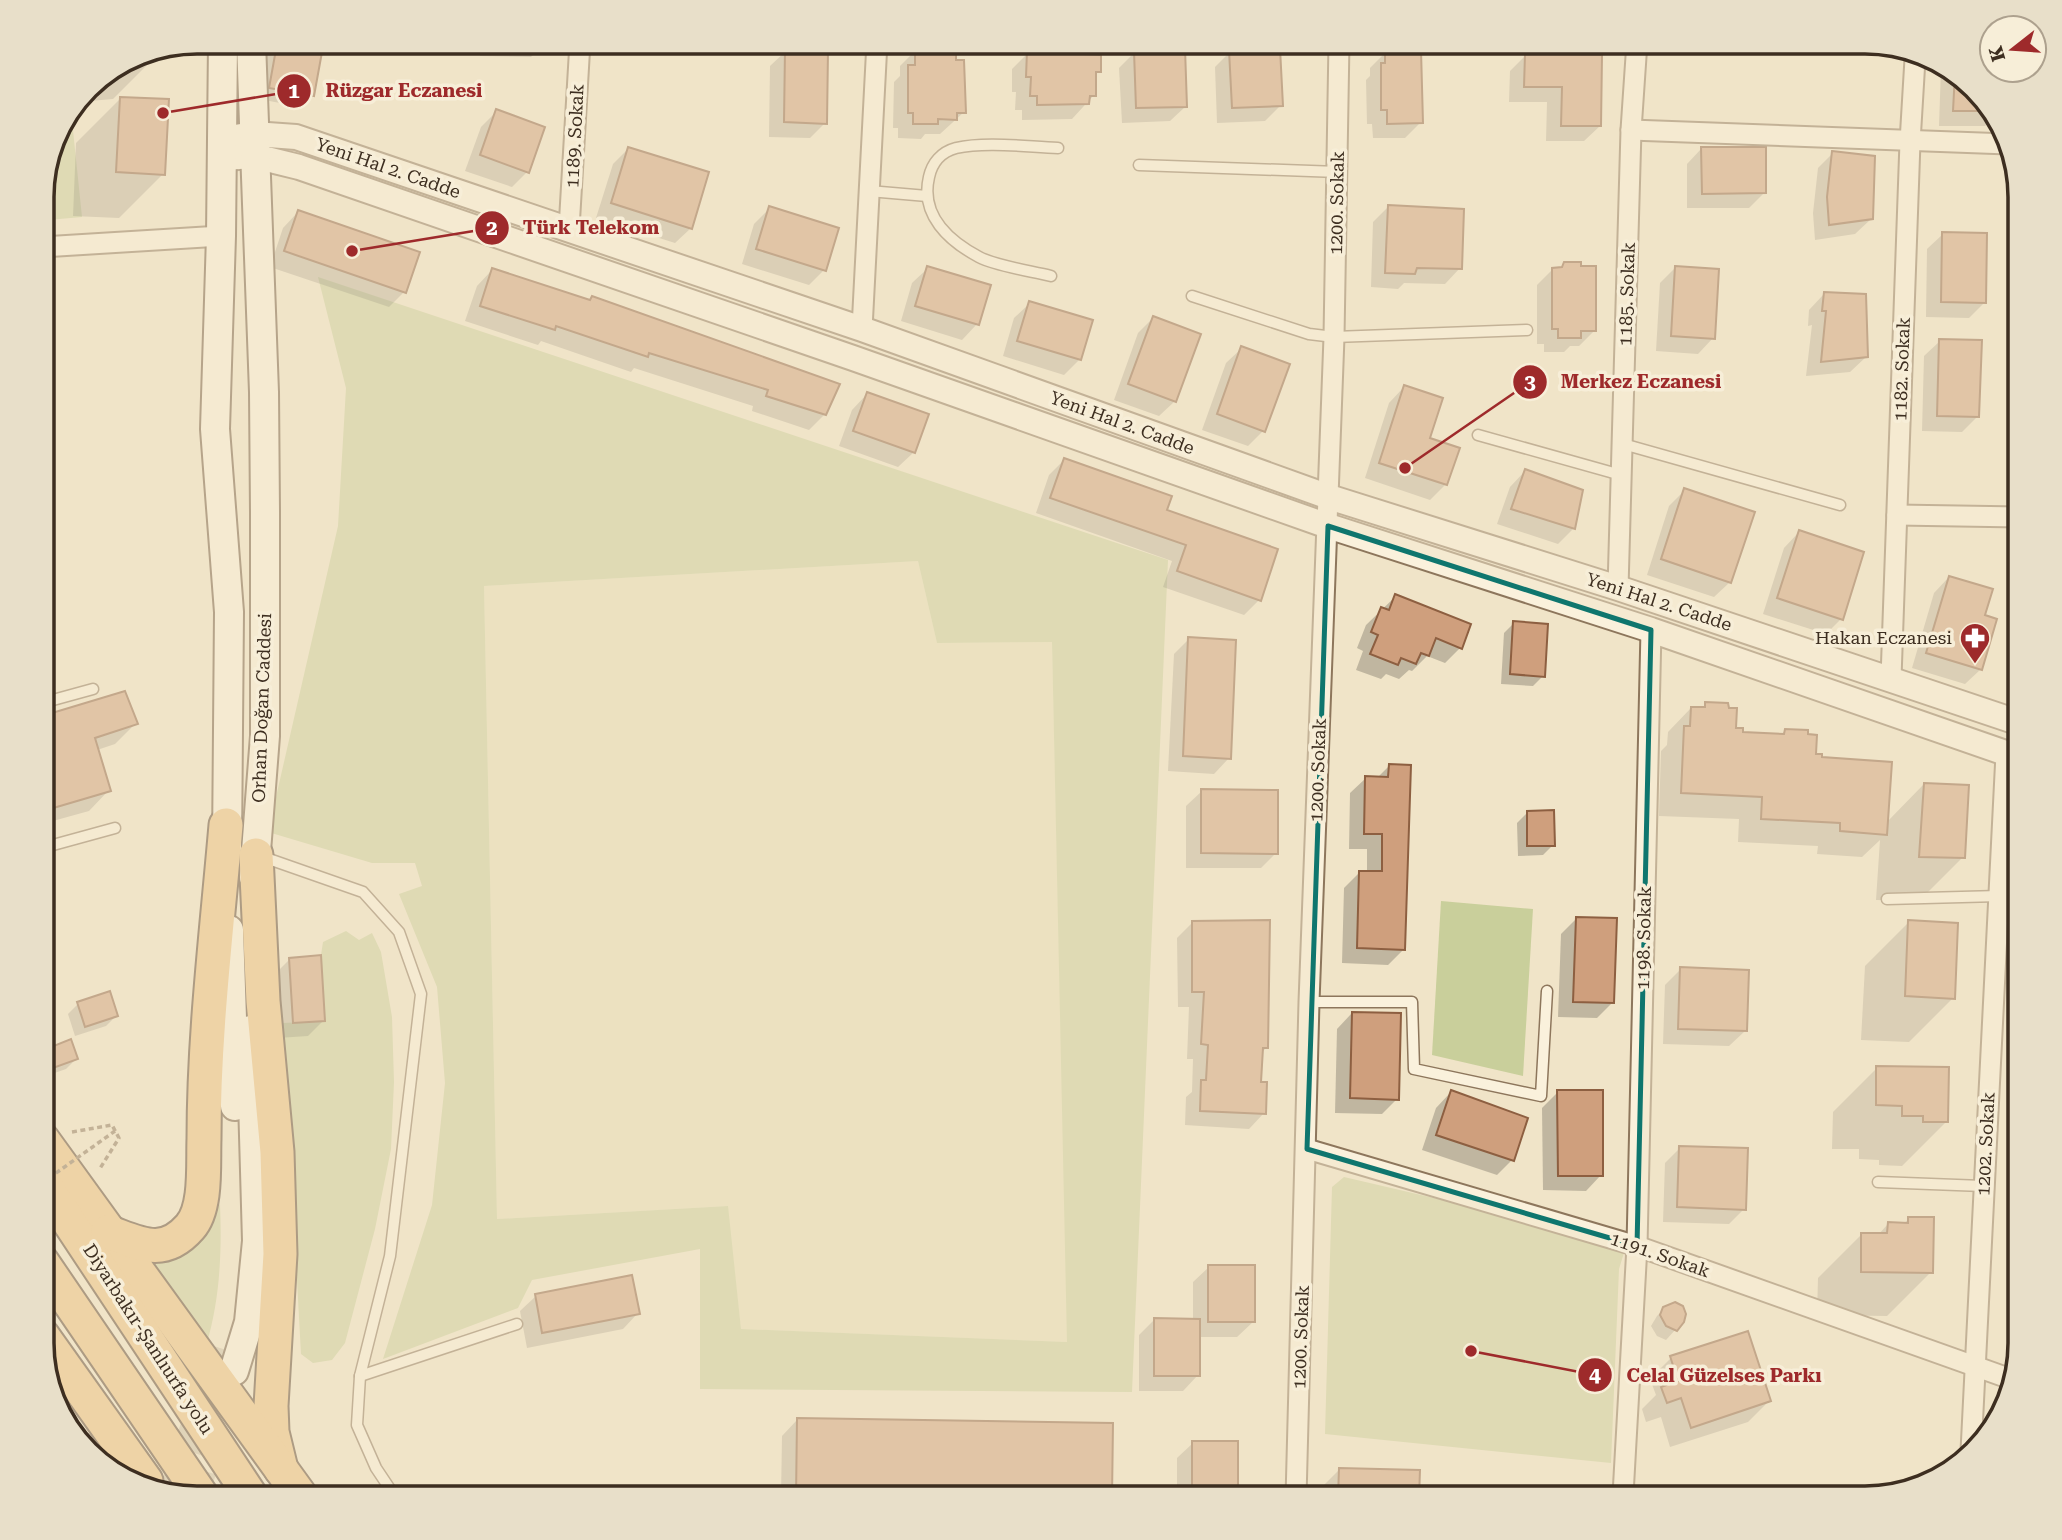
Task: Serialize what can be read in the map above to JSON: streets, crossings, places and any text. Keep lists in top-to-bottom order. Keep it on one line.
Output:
{"streets":{"highway":["Diyarbakır-Şanlıurfa yolu"],"main road":["Orhan Doğan Caddesi"],"street":["1189. Sokak","Yeni Hal 2. Cadde","1200. Sokak","1185. Sokak","1182. Sokak","1198. Sokak","1202. Sokak","1191. Sokak"]},"crossings":[["1189. Sokak","Yeni Hal 2. Cadde"],["Yeni Hal 2. Cadde","1200. Sokak"],["Yeni Hal 2. Cadde","1185. Sokak"],["Yeni Hal 2. Cadde","1182. Sokak"],["Yeni Hal 2. Cadde","Orhan Doğan Caddesi"],["1200. Sokak","1191. Sokak"],["1198. Sokak","1191. Sokak"],["1202. Sokak","1191. Sokak"]],"places":{"other":["Rüzgar Eczanesi","Türk Telekom","Merkez Eczanesi","Celal Güzelses Parkı"],"pharmacy":["Hakan Eczanesi"]},"north":"left"}
